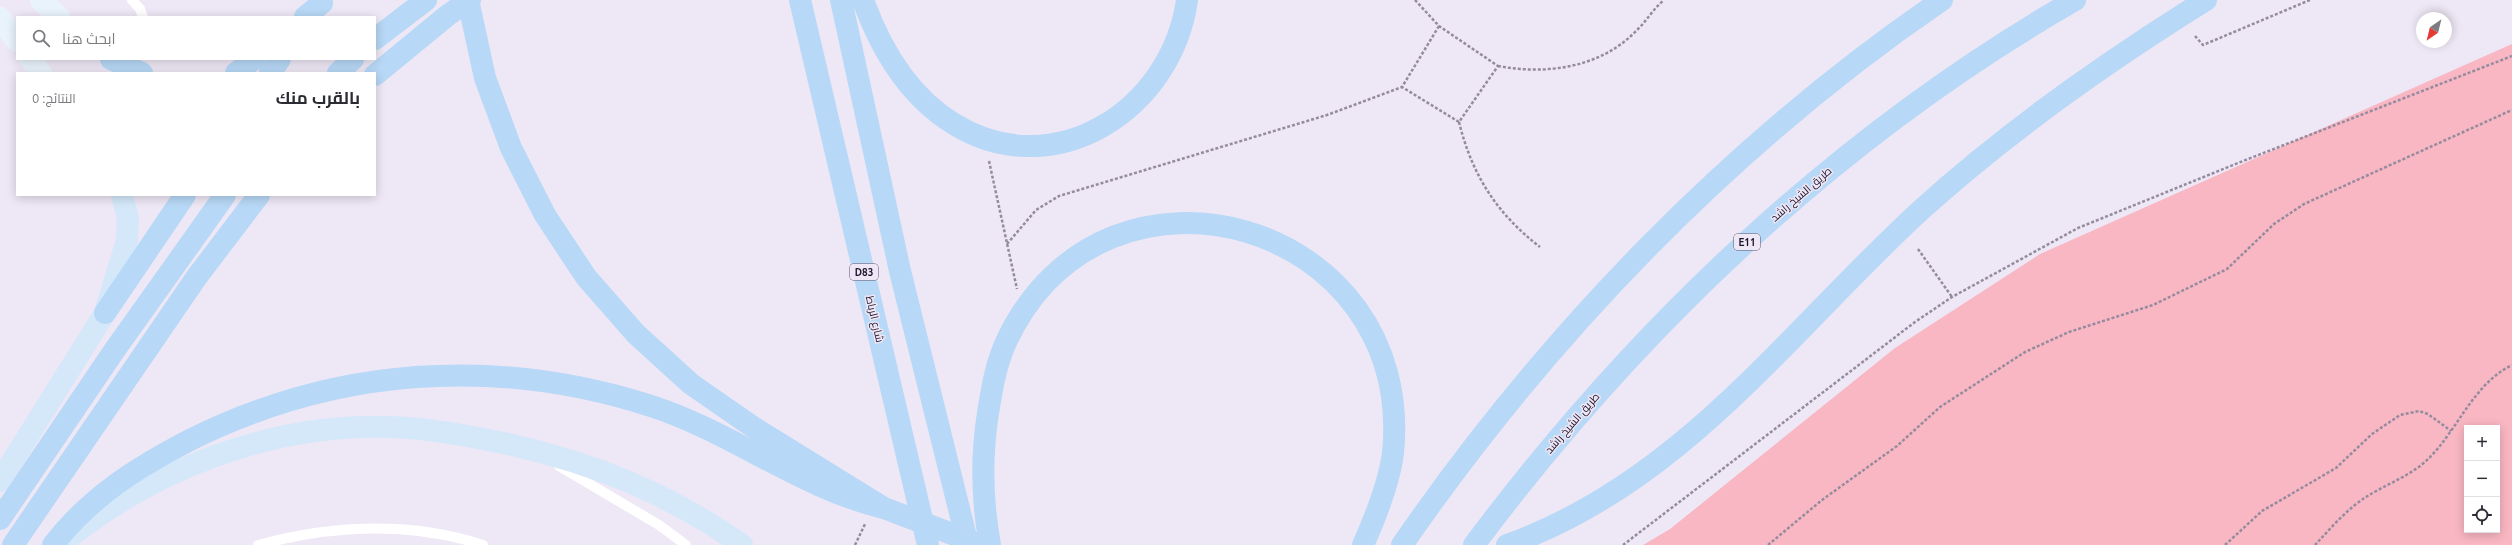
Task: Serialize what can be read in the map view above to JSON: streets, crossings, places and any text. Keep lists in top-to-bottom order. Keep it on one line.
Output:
{"streets":{"highway":["طريق الشيخ راشد","E11","D83","شارع الرباط"]},"north":"bottom left","page":{"search":"ابحث هنا","heading":["بالقرب منك","النتائج: 0"],"map_buttons":["+","−"]}}
